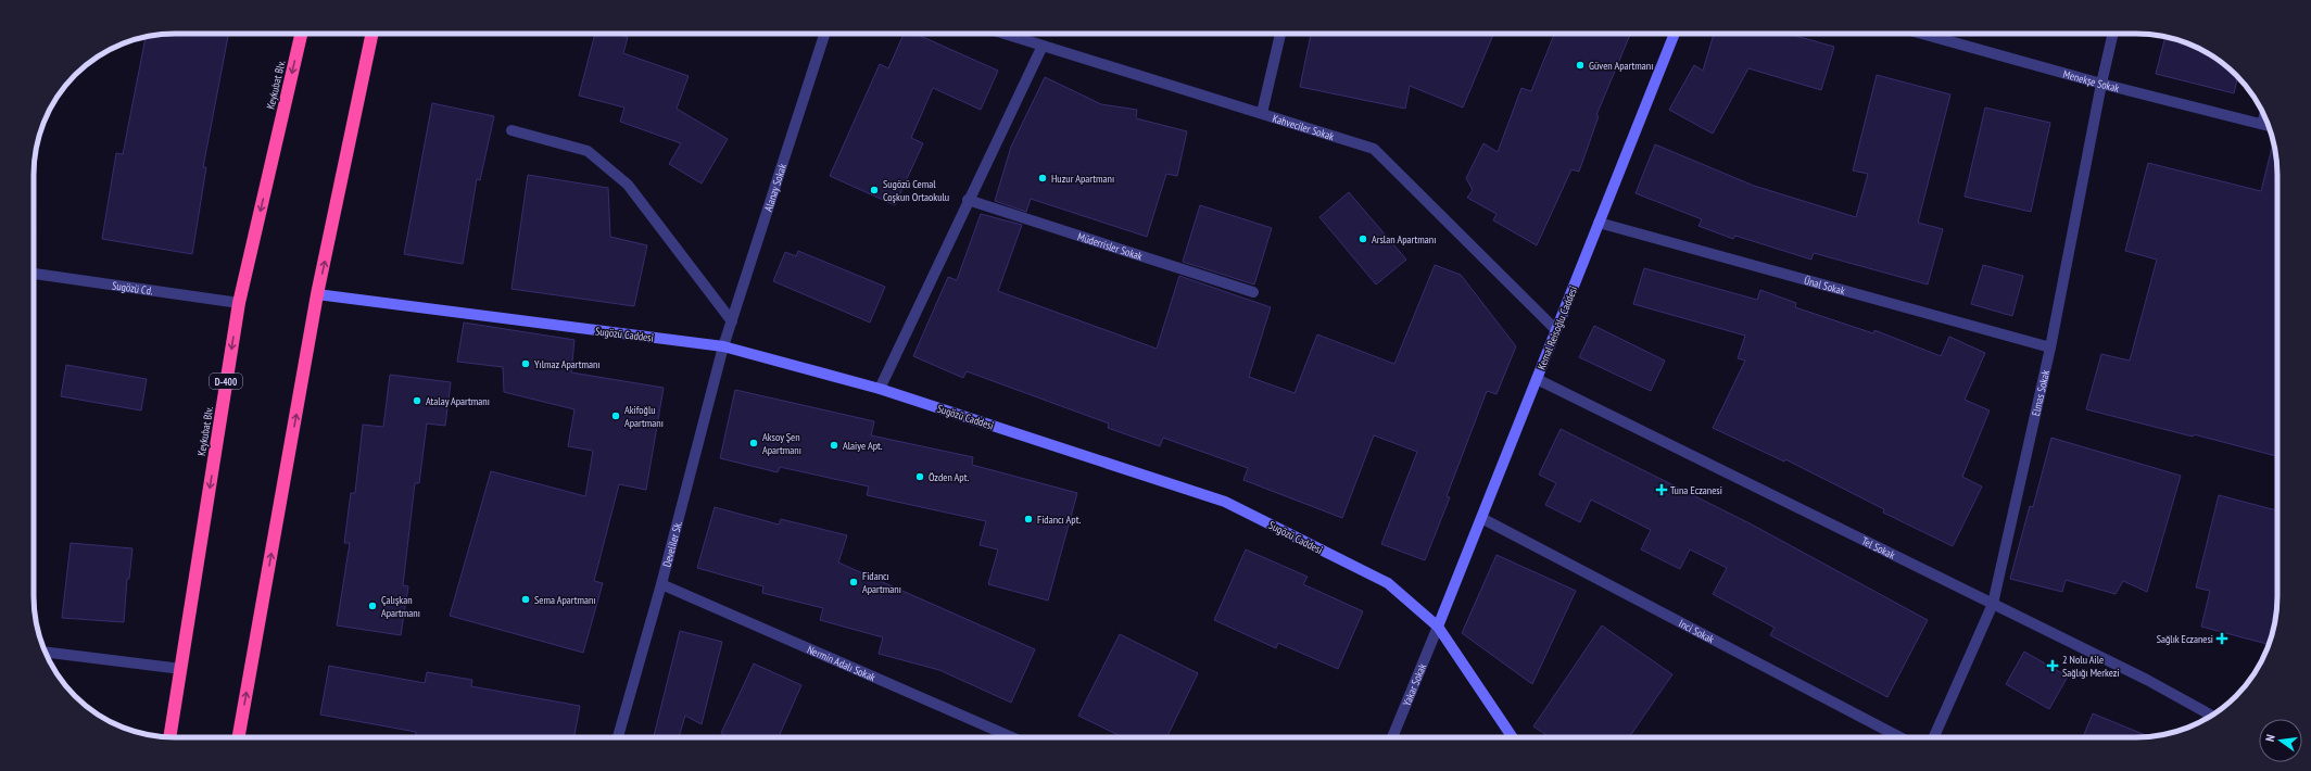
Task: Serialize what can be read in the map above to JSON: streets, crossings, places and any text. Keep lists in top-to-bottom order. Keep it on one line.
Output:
{"streets":{"highway":["Keykubat Blv.","D-400"],"street":["Menekşe Sokak","Kahveciler Sokak","Alanay Sokak","Müderrisler Sokak","Ünal Sokak","Sugözü Cd.","Kemal Reisoğlu Caddesi","Sugözü Caddesi","Elmas Sokak","Develiler Sk.","Tel Sokak","Inci Sokak","Nermin Adalı Sokak","Yakar Sokak"]},"crossings":[["Menekşe Sokak","Elmas Sokak"],["Keykubat Blv.","Sugözü Cd."],["Kahveciler Sokak","Kemal Reisoğlu Caddesi"],["Alanay Sokak","Sugözü Caddesi"],["Alanay Sokak","Develiler Sk."],["Ünal Sokak","Kemal Reisoğlu Caddesi"],["Ünal Sokak","Elmas Sokak"],["Kemal Reisoğlu Caddesi","Sugözü Caddesi"],["Kemal Reisoğlu Caddesi","Tel Sokak"],["Kemal Reisoğlu Caddesi","Inci Sokak"],["Kemal Reisoğlu Caddesi","Yakar Sokak"],["Sugözü Caddesi","Develiler Sk."],["Sugözü Caddesi","Yakar Sokak"],["Elmas Sokak","Tel Sokak"],["Develiler Sk.","Nermin Adalı Sokak"]],"places":{"other":["Güven Apartmanı","Huzur Apartmanı","Sugözü Cemal Coşkun Ortaokulu","Arslan Apartmanı","Yılmaz Apartmanı","Atalay Apartmanı","Akifoğlu Apartmanı","Aksoy Şen Apartmanı","Alaiye Apt.","Özden Apt.","Fidancı Apt.","Fidancı Apartmanı","Sema Apartmanı","Çalışkan Apartmanı"],"health":["Tuna Eczanesi","Sağlık Eczanesi","2 Nolu Aile Sağlığı Merkezi"]},"north":"left"}
